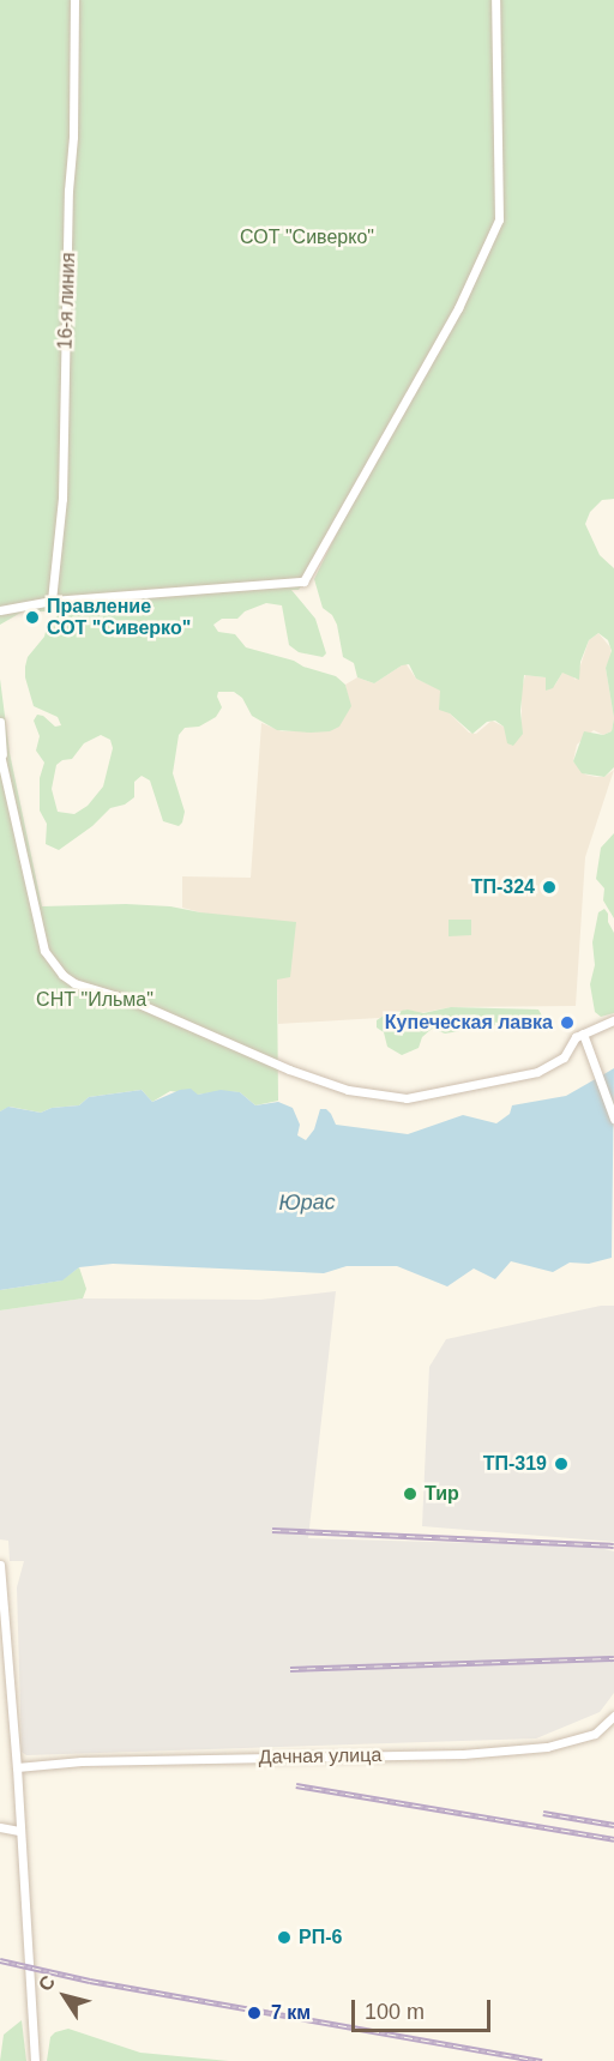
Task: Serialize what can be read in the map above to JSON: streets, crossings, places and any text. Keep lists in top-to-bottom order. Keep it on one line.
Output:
{"streets":{"street":["16-я линия","Дачная улица"]},"water":["Юрас"],"parks":["СОТ \"Сиверко\"","СНТ \"Ильма\""],"places":["Правление СОТ \"Сиверко\"","ТП-324","Купеческая лавка","ТП-319","Тир","РП-6","7 км"],"scale_bar":"100 m","north":"top left"}
